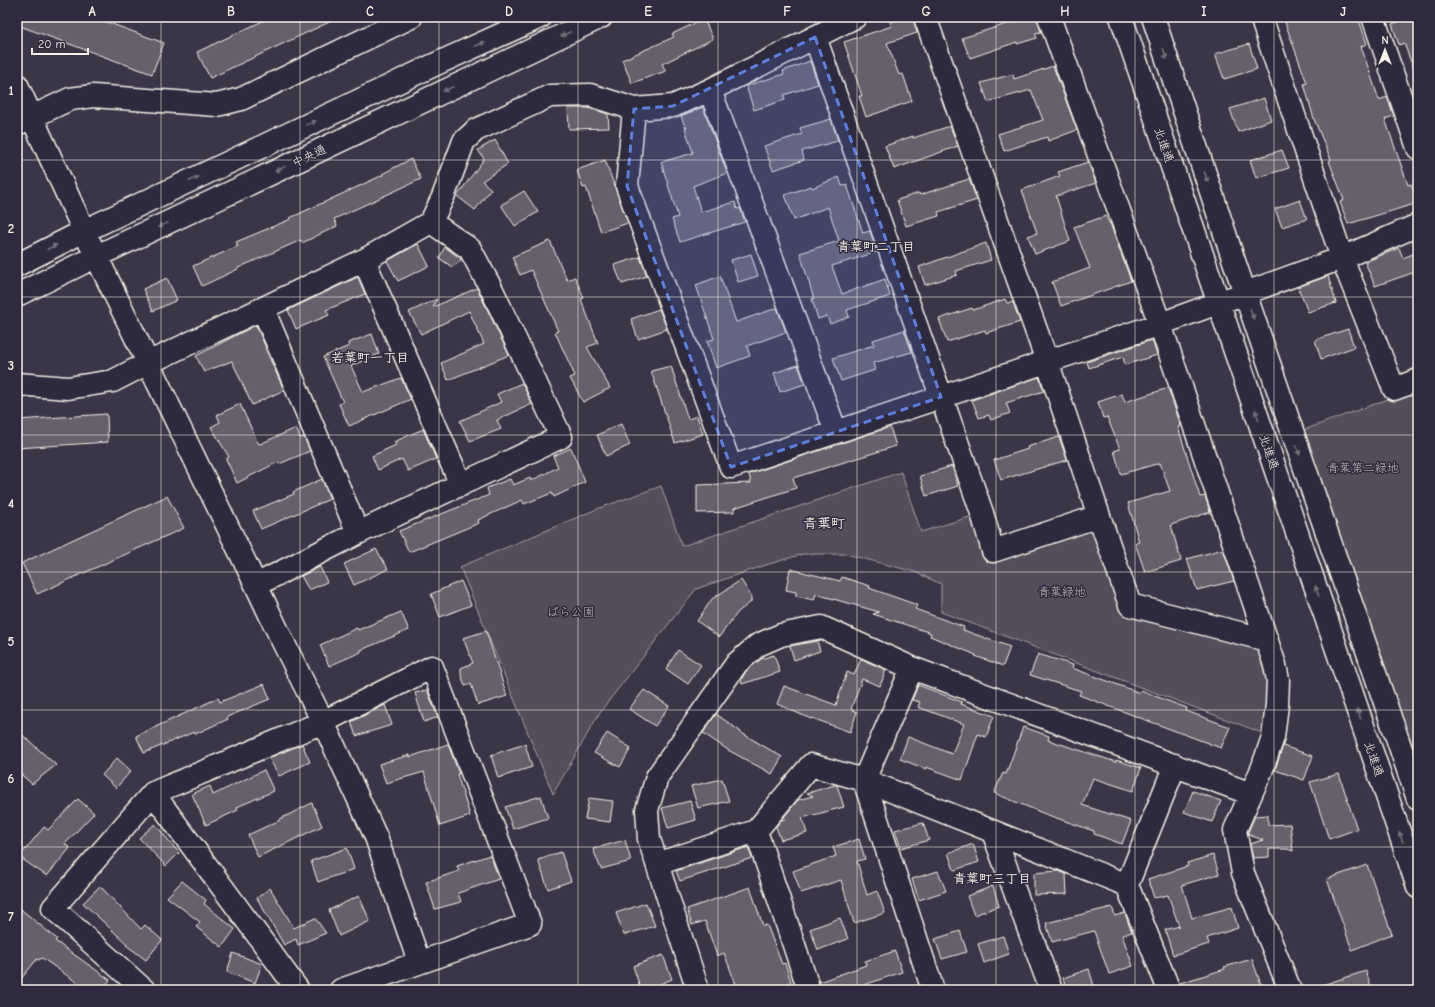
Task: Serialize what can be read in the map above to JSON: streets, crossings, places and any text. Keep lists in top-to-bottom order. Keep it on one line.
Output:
{"streets":{"street":["北進通","中央通"]},"districts":["青葉町二丁目","若葉町一丁目","青葉町","青葉町三丁目"],"parks":["青葉第二緑地","青葉緑地","ばら公園"],"scale_bar":"20 m","north":"top","grid":{"columns":["A","B","C","D","E","F","G","H","I","J"],"rows":["1","2","3","4","5","6","7"]}}
